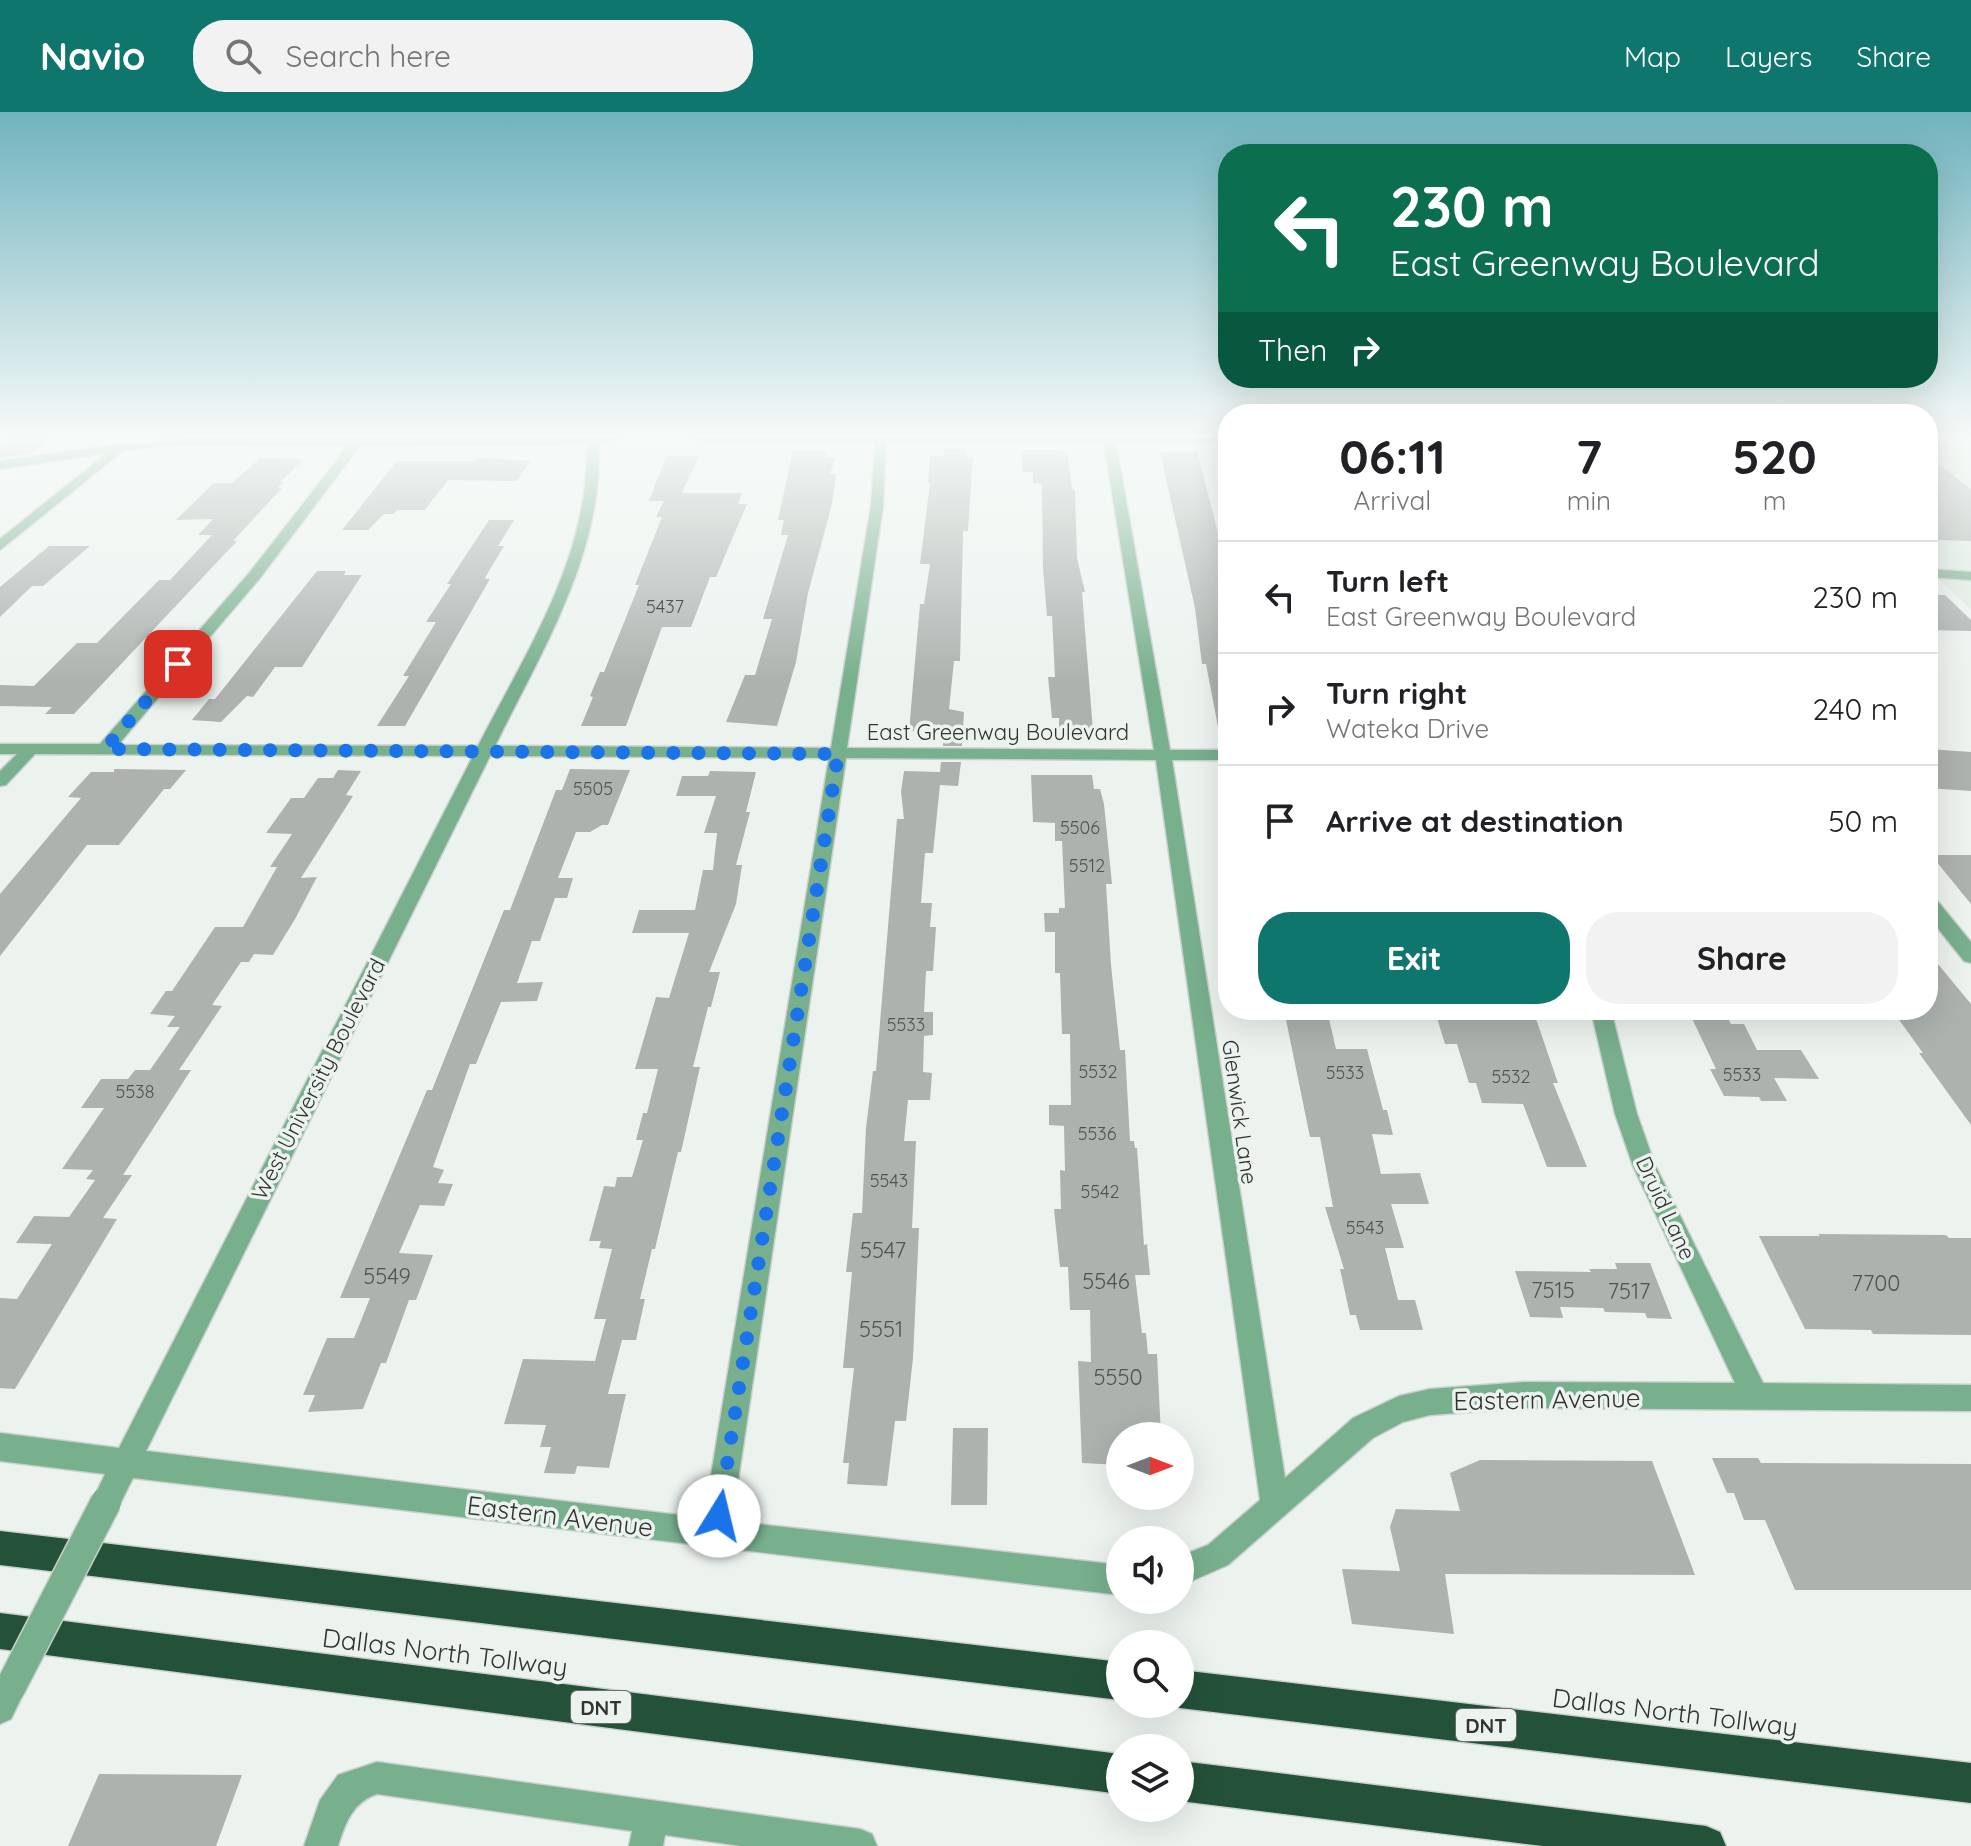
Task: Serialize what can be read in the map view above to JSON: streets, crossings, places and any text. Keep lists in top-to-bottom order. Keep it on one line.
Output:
{"streets":{"highway":["Dallas North Tollway","DNT"],"street":["East Greenway Boulevard","West University Boulevard","Glenwick Lane","Druid Lane","Eastern Avenue"]},"crossings":[["East Greenway Boulevard","West University Boulevard"],["East Greenway Boulevard","Glenwick Lane"],["West University Boulevard","Eastern Avenue"],["Glenwick Lane","Eastern Avenue"],["Druid Lane","Eastern Avenue"]],"house_numbers":["5437","5505","5506","5512","5533","5532","5533","5533","5532","5538","5536","5543","5542","5543","5547","5549","5546","7700","7515","7517","5551","5550"],"north":"right","page":{"header":"Navio","search":"Search here","nav":["Map","Layers","Share"],"turn":["230 m","East Greenway Boulevard"],"then":"Then","eta":["06:11","Arrival","7","min","520","m"],"list":[{"name":"Turn left","note":"East Greenway Boulevard","value":"230 m"},{"name":"Turn right","note":"Wateka Drive","value":"240 m"},{"name":"Arrive at destination","value":"50 m"}],"buttons":["Exit","Share"]}}
